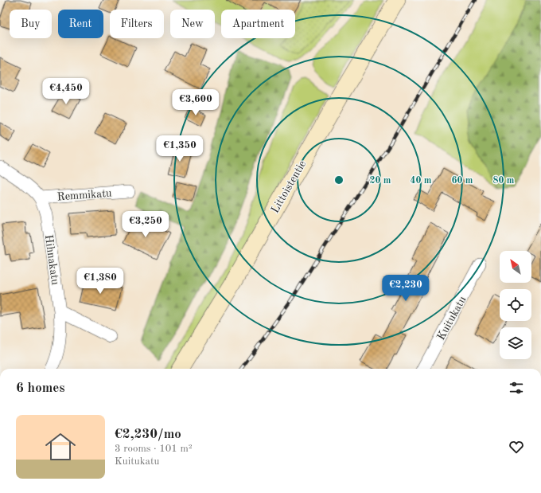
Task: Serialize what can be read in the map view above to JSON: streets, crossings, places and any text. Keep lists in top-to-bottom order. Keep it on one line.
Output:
{"streets":{"street":["Littoistentie","Remmikatu","Hihnakatu","Kuitukatu"]},"crossings":[["Remmikatu","Hihnakatu"]],"north":"top left","page":{"chip":["Buy","Rent","Filters","New","Apartment"],"price":["€4,450","€3,600","€1,350","€3,250","€1,380","€2,230"],"heading":"6 homes","list":[{"name":"€2,230/mo","note":"3 rooms · 101 m² · Kuitukatu"}]},"rings":["20 m","40 m","60 m","80 m"]}
